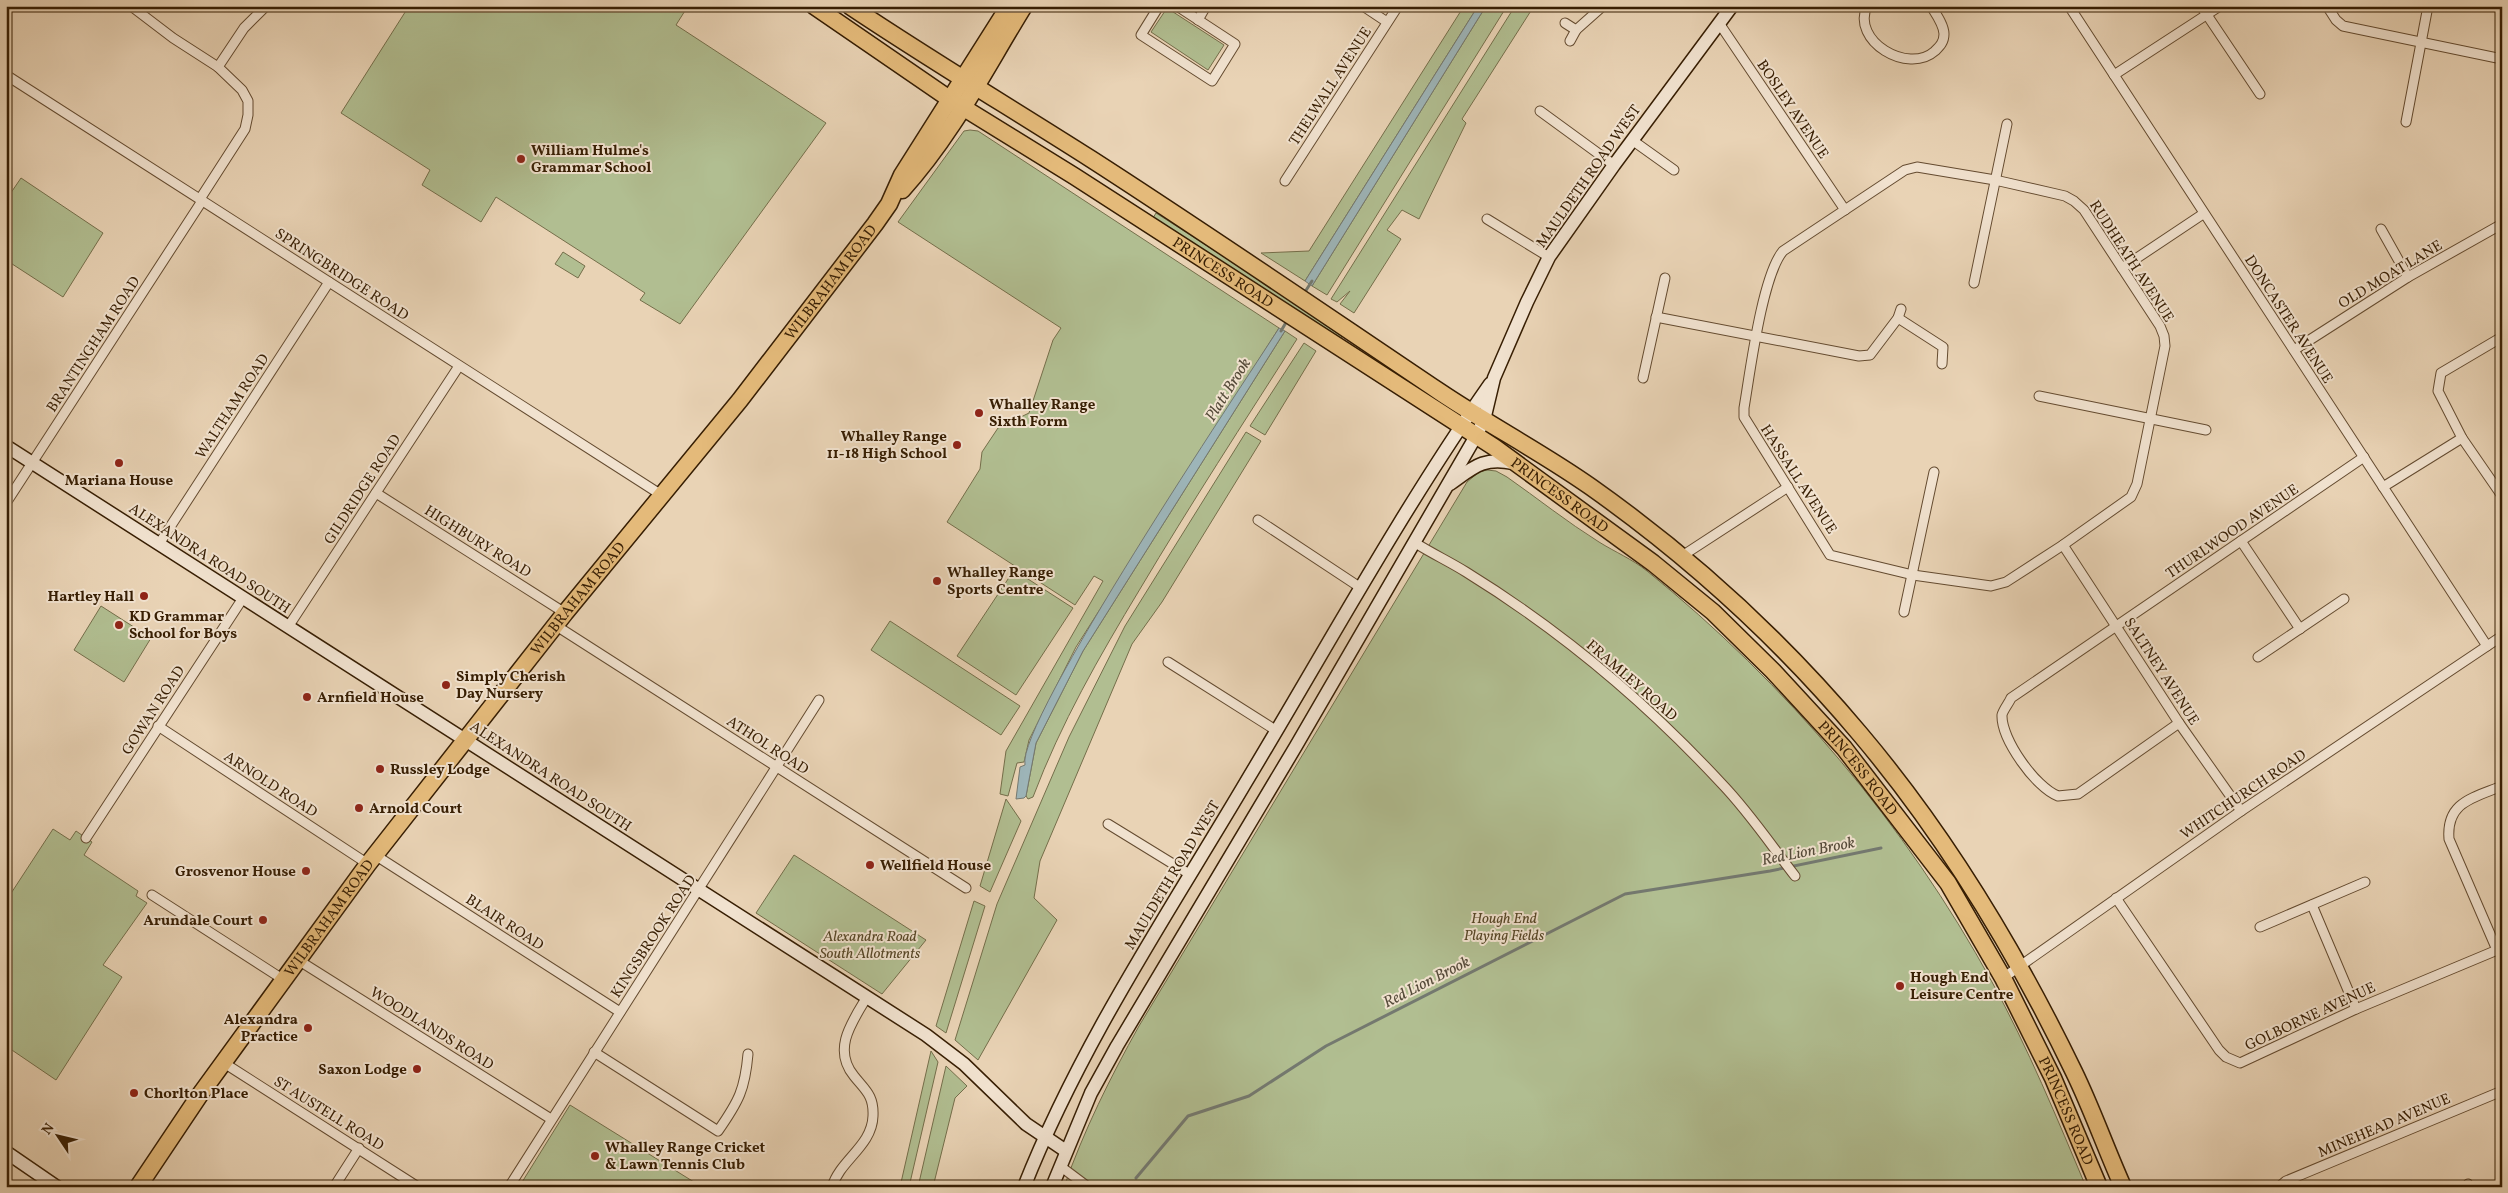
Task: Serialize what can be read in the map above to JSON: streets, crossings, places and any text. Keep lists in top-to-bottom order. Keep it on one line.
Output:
{"streets":{"highway":["PRINCESS ROAD","WILBRAHAM ROAD"],"street":["THELWALL AVENUE","BOSLEY AVENUE","MAULDETH ROAD WEST","RUDHEATH AVENUE","SPRINGBRIDGE ROAD","OLD MOAT LANE","DONCASTER AVENUE","BRANTINGHAM ROAD","WALTHAM ROAD","HASSALL AVENUE","GILDRIDGE ROAD","THURLWOOD AVENUE","HIGHBURY ROAD","ALEXANDRA ROAD SOUTH","SALTNEY AVENUE","FRAMLEY ROAD","GOWAN ROAD","ATHOL ROAD","ARNOLD ROAD","WHITCHURCH ROAD","BLAIR ROAD","KINGSBROOK ROAD","GOLBORNE AVENUE","WOODLANDS ROAD","ST AUSTELL ROAD","MINEHEAD AVENUE"]},"crossings":[["BOSLEY AVENUE","MAULDETH ROAD WEST"],["BOSLEY AVENUE","RUDHEATH AVENUE"],["BOSLEY AVENUE","HASSALL AVENUE"],["MAULDETH ROAD WEST","PRINCESS ROAD"],["MAULDETH ROAD WEST","ALEXANDRA ROAD SOUTH"],["RUDHEATH AVENUE","HASSALL AVENUE"],["RUDHEATH AVENUE","SALTNEY AVENUE"],["PRINCESS ROAD","WILBRAHAM ROAD"],["PRINCESS ROAD","WHITCHURCH ROAD"],["SPRINGBRIDGE ROAD","WILBRAHAM ROAD"],["SPRINGBRIDGE ROAD","BRANTINGHAM ROAD"],["SPRINGBRIDGE ROAD","WALTHAM ROAD"],["SPRINGBRIDGE ROAD","GILDRIDGE ROAD"],["OLD MOAT LANE","DONCASTER AVENUE"],["WILBRAHAM ROAD","HIGHBURY ROAD"],["WILBRAHAM ROAD","ALEXANDRA ROAD SOUTH"],["WILBRAHAM ROAD","ATHOL ROAD"],["WILBRAHAM ROAD","ARNOLD ROAD"],["WILBRAHAM ROAD","BLAIR ROAD"],["WILBRAHAM ROAD","WOODLANDS ROAD"],["WILBRAHAM ROAD","ST AUSTELL ROAD"],["DONCASTER AVENUE","THURLWOOD AVENUE"],["DONCASTER AVENUE","WHITCHURCH ROAD"],["BRANTINGHAM ROAD","ALEXANDRA ROAD SOUTH"],["WALTHAM ROAD","ALEXANDRA ROAD SOUTH"],["HASSALL AVENUE","SALTNEY AVENUE"],["GILDRIDGE ROAD","HIGHBURY ROAD"],["GILDRIDGE ROAD","ALEXANDRA ROAD SOUTH"],["THURLWOOD AVENUE","SALTNEY AVENUE"],["HIGHBURY ROAD","ATHOL ROAD"],["ALEXANDRA ROAD SOUTH","GOWAN ROAD"],["ALEXANDRA ROAD SOUTH","KINGSBROOK ROAD"],["SALTNEY AVENUE","WHITCHURCH ROAD"],["GOWAN ROAD","ARNOLD ROAD"],["ATHOL ROAD","KINGSBROOK ROAD"],["ARNOLD ROAD","BLAIR ROAD"],["WHITCHURCH ROAD","GOLBORNE AVENUE"],["BLAIR ROAD","KINGSBROOK ROAD"],["KINGSBROOK ROAD","WOODLANDS ROAD"]],"water":["Platt Brook","Red Lion Brook"],"parks":["Hough End Playing Fields","Alexandra Road South Allotments"],"places":["William Hulme's Grammar School","Whalley Range Sixth Form","Whalley Range 11-18 High School","Mariana House","Whalley Range Sports Centre","Hartley Hall","KD Grammar School for Boys","Simply Cherish Day Nursery","Arnfield House","Russley Lodge","Arnold Court","Wellfield House","Grosvenor House","Arundale Court","Hough End Leisure Centre","Alexandra Practice","Saxon Lodge","Chorlton Place","Whalley Range Cricket & Lawn Tennis Club"],"north":"top left"}
